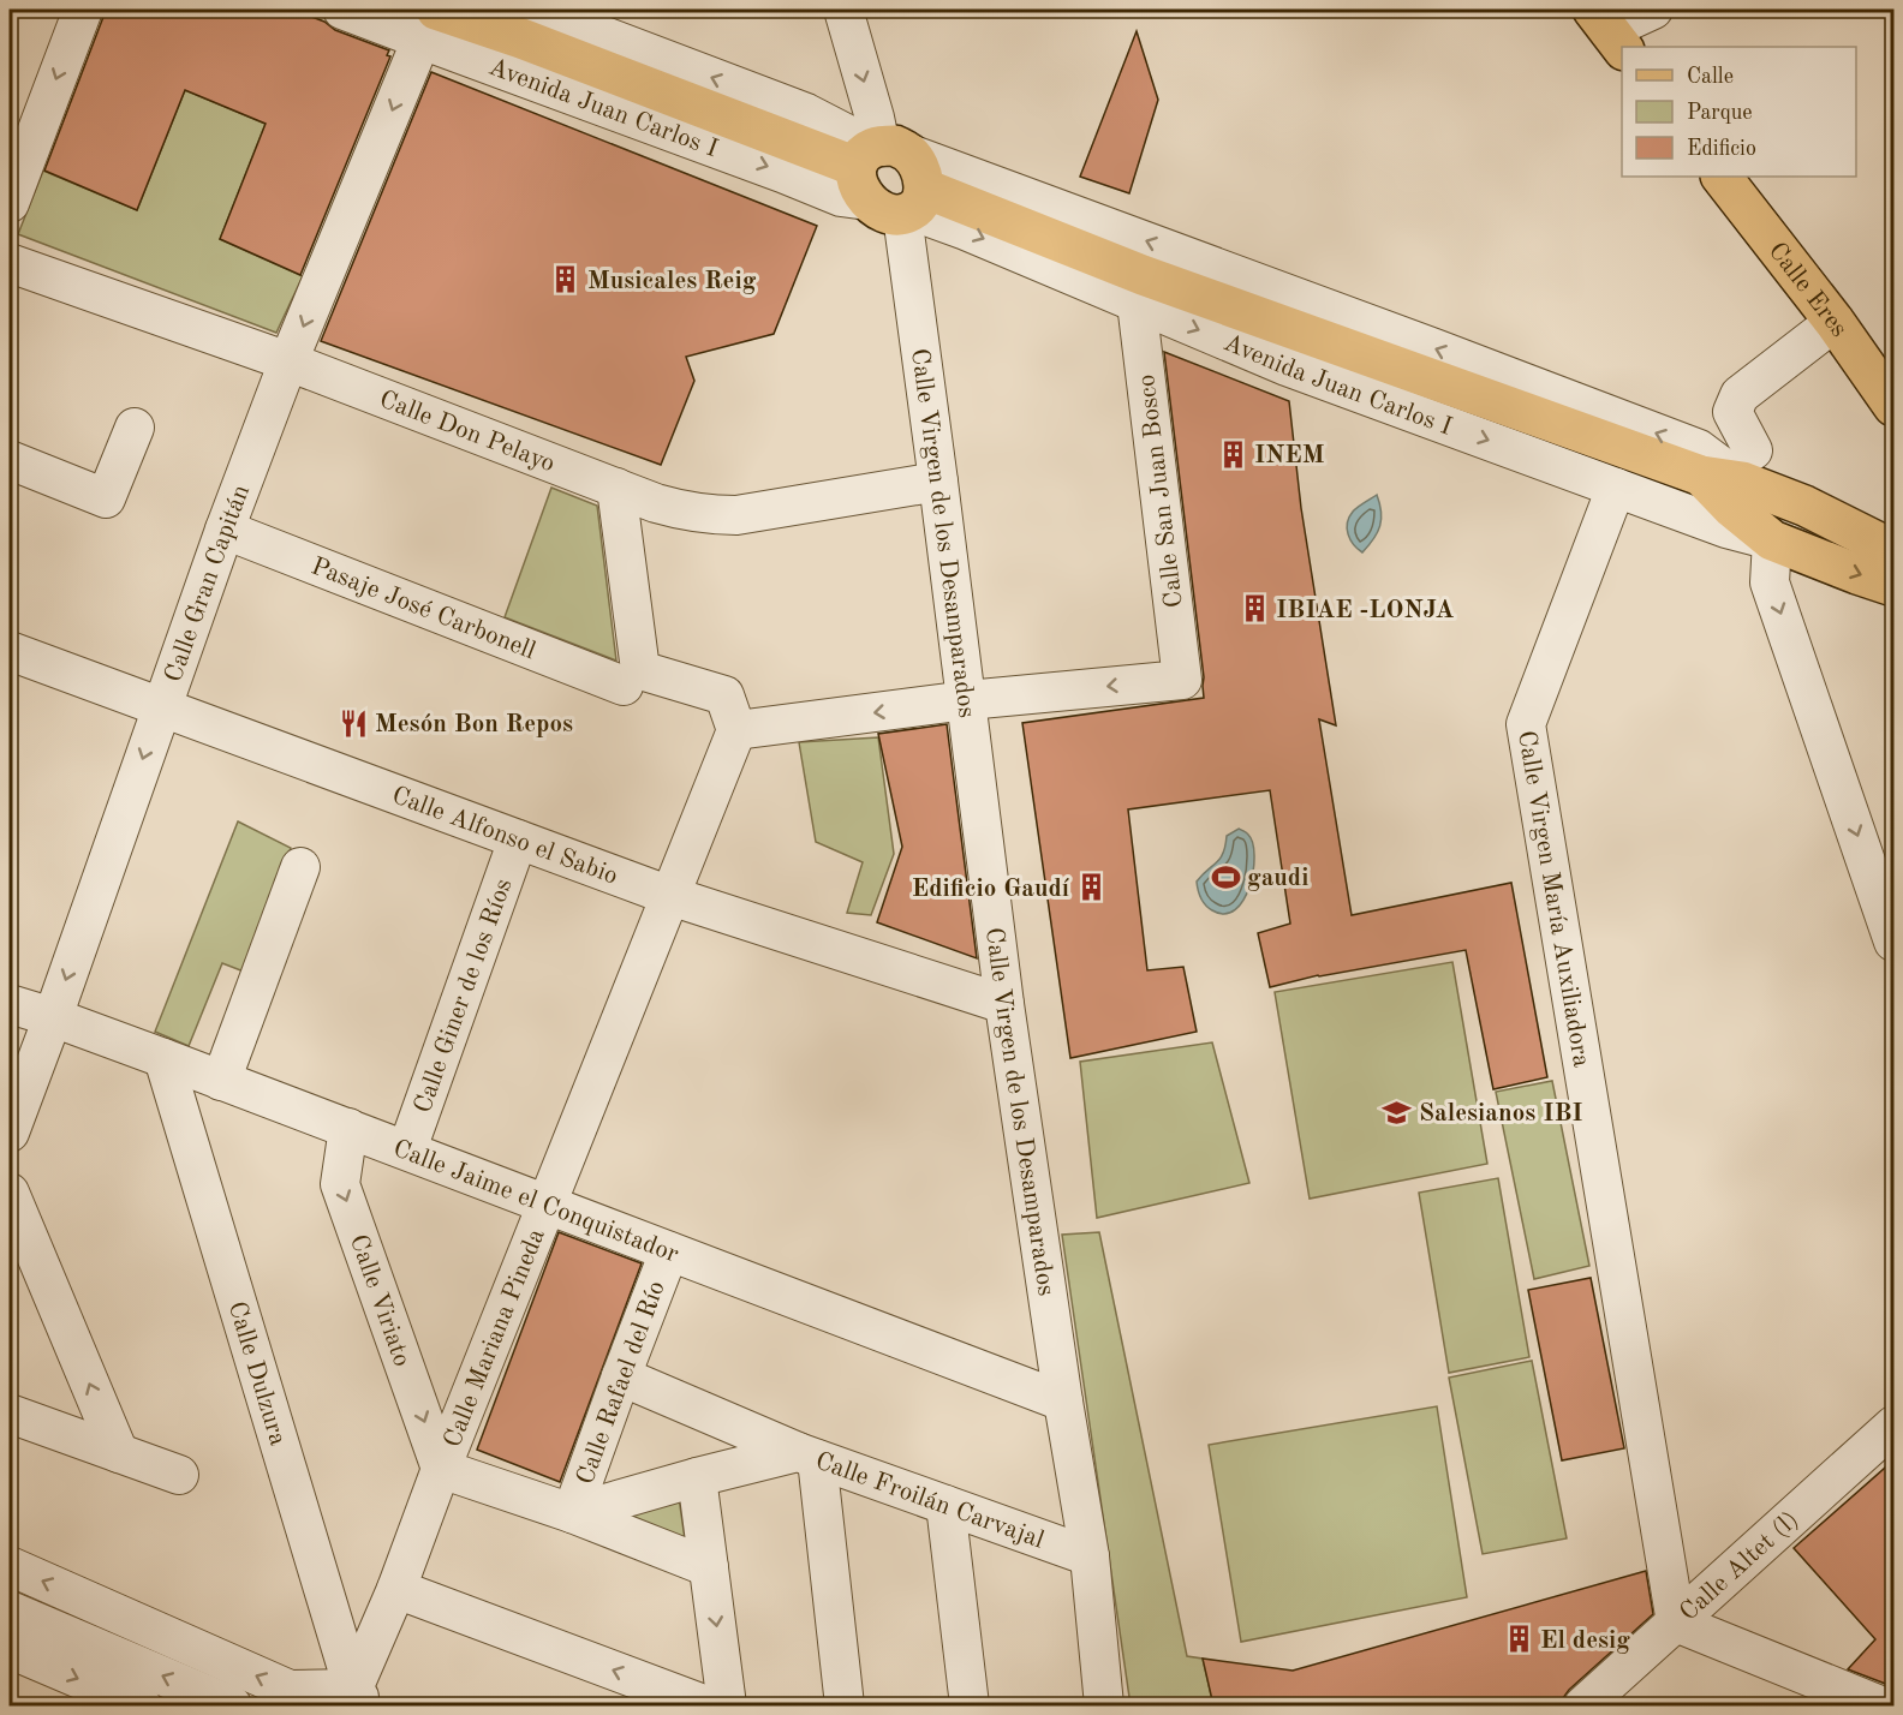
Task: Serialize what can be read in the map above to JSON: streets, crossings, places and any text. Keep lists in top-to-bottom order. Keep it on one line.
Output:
{"streets":{"main road":["Avenida Juan Carlos I","Calle Eres"],"street":["Calle Don Pelayo","Calle San Juan Bosco","Calle Virgen de los Desamparados","Calle Gran Capitán","Pasaje José Carbonell","Calle Alfonso el Sabio","Calle Virgen María Auxiliadora","Calle Giner de los Ríos","Calle Jaime el Conquistador","Calle Viriato","Calle Mariana Pineda","Calle Dulzura","Calle Rafael del Río","Calle Froilán Carvajal","Calle Altet (l)"]},"crossings":[["Avenida Juan Carlos I","Calle San Juan Bosco"],["Avenida Juan Carlos I","Calle Virgen de los Desamparados"],["Avenida Juan Carlos I","Calle Gran Capitán"],["Avenida Juan Carlos I","Calle Virgen María Auxiliadora"],["Calle Don Pelayo","Calle Virgen de los Desamparados"],["Calle Don Pelayo","Calle Gran Capitán"],["Calle Don Pelayo","Pasaje José Carbonell"],["Calle San Juan Bosco","Calle Virgen de los Desamparados"],["Calle Virgen de los Desamparados","Calle Alfonso el Sabio"],["Calle Virgen de los Desamparados","Calle Jaime el Conquistador"],["Calle Virgen de los Desamparados","Calle Froilán Carvajal"],["Calle Gran Capitán","Pasaje José Carbonell"],["Calle Gran Capitán","Calle Alfonso el Sabio"],["Calle Gran Capitán","Calle Jaime el Conquistador"],["Calle Alfonso el Sabio","Calle Giner de los Ríos"],["Calle Alfonso el Sabio","Calle Mariana Pineda"],["Calle Virgen María Auxiliadora","Calle Altet (l)"],["Calle Giner de los Ríos","Calle Jaime el Conquistador"],["Calle Jaime el Conquistador","Calle Viriato"],["Calle Jaime el Conquistador","Calle Mariana Pineda"],["Calle Jaime el Conquistador","Calle Dulzura"],["Calle Jaime el Conquistador","Calle Rafael del Río"],["Calle Viriato","Calle Mariana Pineda"],["Calle Mariana Pineda","Calle Dulzura"],["Calle Rafael del Río","Calle Froilán Carvajal"]],"places":{"building":["Musicales Reig","INEM","IBIAE -LONJA","Edificio Gaudí","El desig"],"restaurant":["Mesón Bon Repos"],"sports":["gaudi"],"school or university":["Salesianos IBI"]},"legend":["Calle","Parque","Edificio"]}
